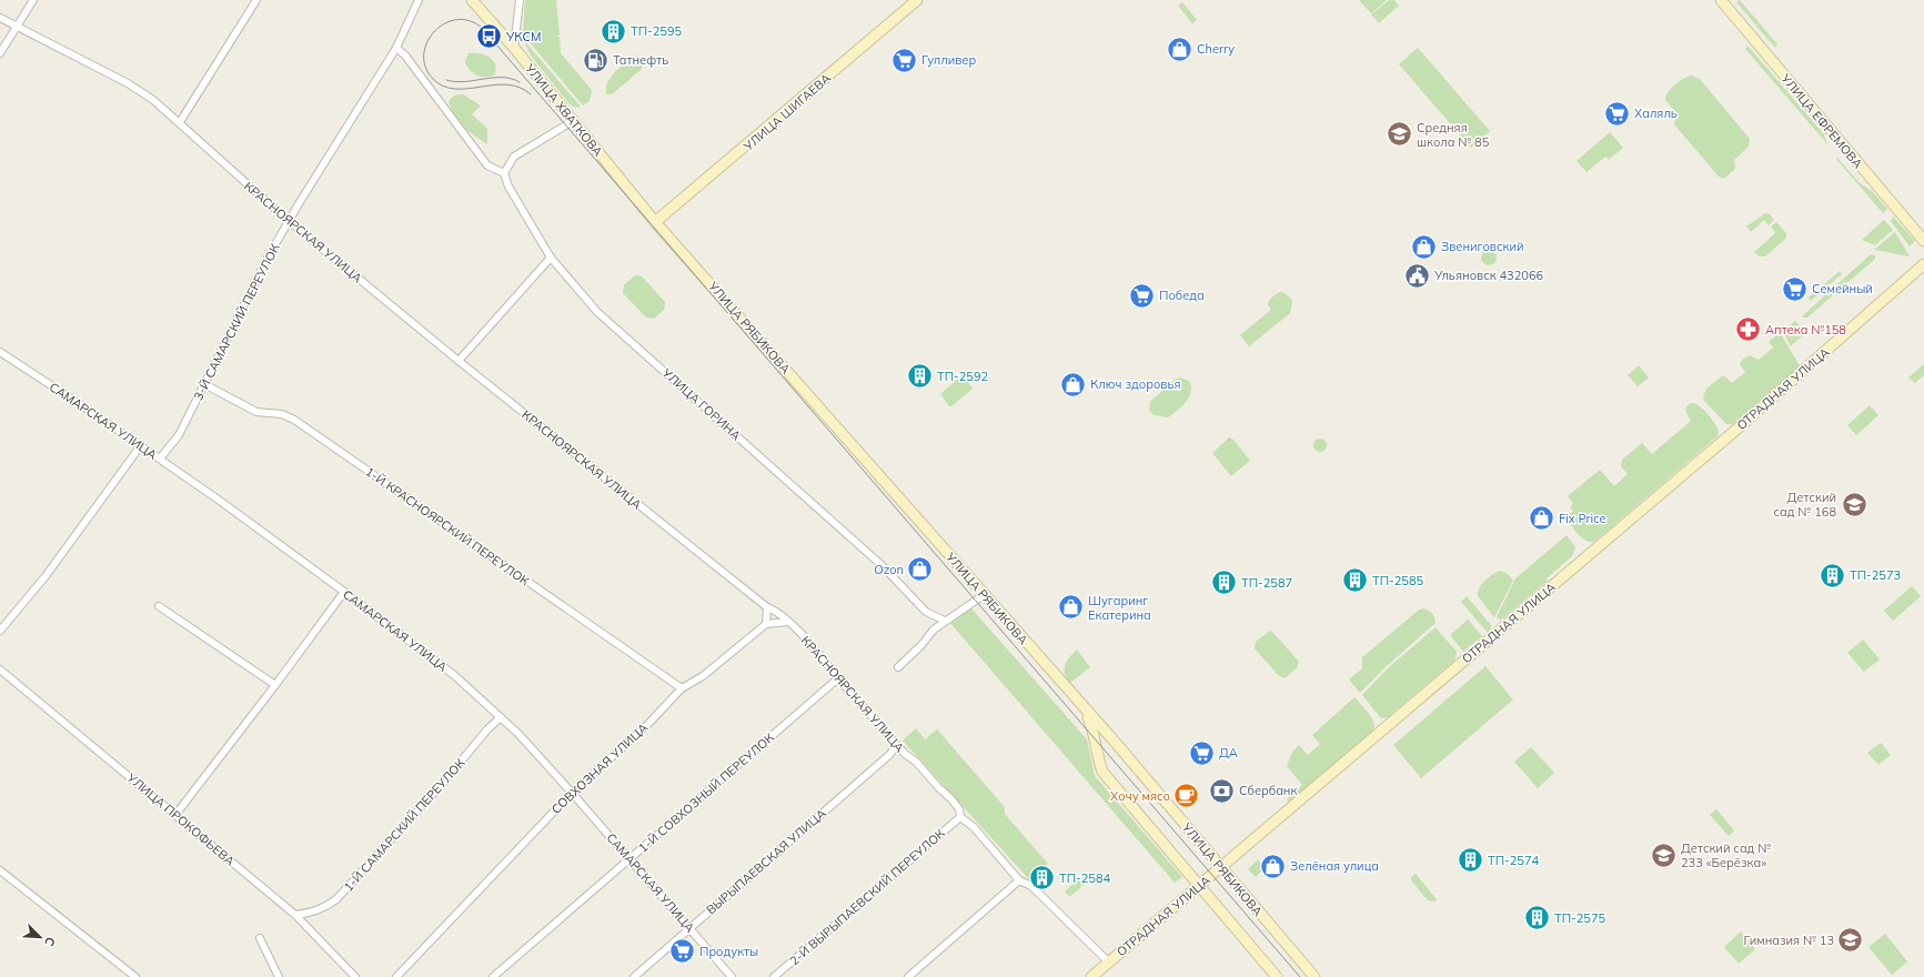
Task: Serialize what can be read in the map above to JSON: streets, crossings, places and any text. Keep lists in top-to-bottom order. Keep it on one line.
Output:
{"streets":{"street":["УЛИЦА ХВАТКОВА","УЛИЦА ШИГАЕВА","УЛИЦА ЕФРЕМОВА","КРАСНОЯРСКАЯ УЛИЦА","3-Й САМАРСКИЙ ПЕРЕУЛОК","УЛИЦА РЯБИКОВА","ОТРАДНАЯ УЛИЦА","УЛИЦА ГОРИНА","САМАРСКАЯ УЛИЦА","1-Й КРАСНОЯРСКИЙ ПЕРЕУЛОК","СОВХОЗНАЯ УЛИЦА","1-Й СОВХОЗНЫЙ ПЕРЕУЛОК","УЛИЦА ПРОКОФЬЕВА","1-Й САМАРСКИЙ ПЕРЕУЛОК","ВЫРЫПАЕВСКАЯ УЛИЦА","2-Й ВЫРЫПАЕВСКИЙ ПЕРЕУЛОК"]},"crossings":[["УЛИЦА ХВАТКОВА","УЛИЦА ШИГАЕВА"],["УЛИЦА ХВАТКОВА","УЛИЦА РЯБИКОВА"],["УЛИЦА ШИГАЕВА","УЛИЦА РЯБИКОВА"],["КРАСНОЯРСКАЯ УЛИЦА","3-Й САМАРСКИЙ ПЕРЕУЛОК"],["КРАСНОЯРСКАЯ УЛИЦА","ОТРАДНАЯ УЛИЦА"],["КРАСНОЯРСКАЯ УЛИЦА","1-Й СОВХОЗНЫЙ ПЕРЕУЛОК"],["КРАСНОЯРСКАЯ УЛИЦА","ВЫРЫПАЕВСКАЯ УЛИЦА"],["КРАСНОЯРСКАЯ УЛИЦА","2-Й ВЫРЫПАЕВСКИЙ ПЕРЕУЛОК"],["3-Й САМАРСКИЙ ПЕРЕУЛОК","САМАРСКАЯ УЛИЦА"],["3-Й САМАРСКИЙ ПЕРЕУЛОК","1-Й КРАСНОЯРСКИЙ ПЕРЕУЛОК"],["УЛИЦА РЯБИКОВА","ОТРАДНАЯ УЛИЦА"],["САМАРСКАЯ УЛИЦА","СОВХОЗНАЯ УЛИЦА"],["САМАРСКАЯ УЛИЦА","1-Й СОВХОЗНЫЙ ПЕРЕУЛОК"],["САМАРСКАЯ УЛИЦА","1-Й САМАРСКИЙ ПЕРЕУЛОК"],["САМАРСКАЯ УЛИЦА","ВЫРЫПАЕВСКАЯ УЛИЦА"],["1-Й КРАСНОЯРСКИЙ ПЕРЕУЛОК","СОВХОЗНАЯ УЛИЦА"],["УЛИЦА ПРОКОФЬЕВА","1-Й САМАРСКИЙ ПЕРЕУЛОК"]],"places":{"building":["ТП-2595","ТП-2592","ТП-2573","ТП-2585","ТП-2587","ТП-2574","ТП-2584","ТП-2575"],"bus stop":["УКСМ"],"shop":["Cherry","Звениговский","Ключ здоровья","Fix Price","Ozon","Шугаринг Екатерина","Зелёная улица"],"fuel station":["Татнефть"],"supermarket":["Гулливер","Халяль","Семейный","Победа","ДА","Продукты"],"school or university":["Средняя школа № 85","Детский сад № 168","Детский сад № 233 «Берёзка»","Гимназия № 13"],"public building":["Ульяновск 432066"],"pharmacy":["Аптека №158"],"bank":["Сбербанк"],"cafe":["Хочу мясо"]},"north":"bottom right"}
